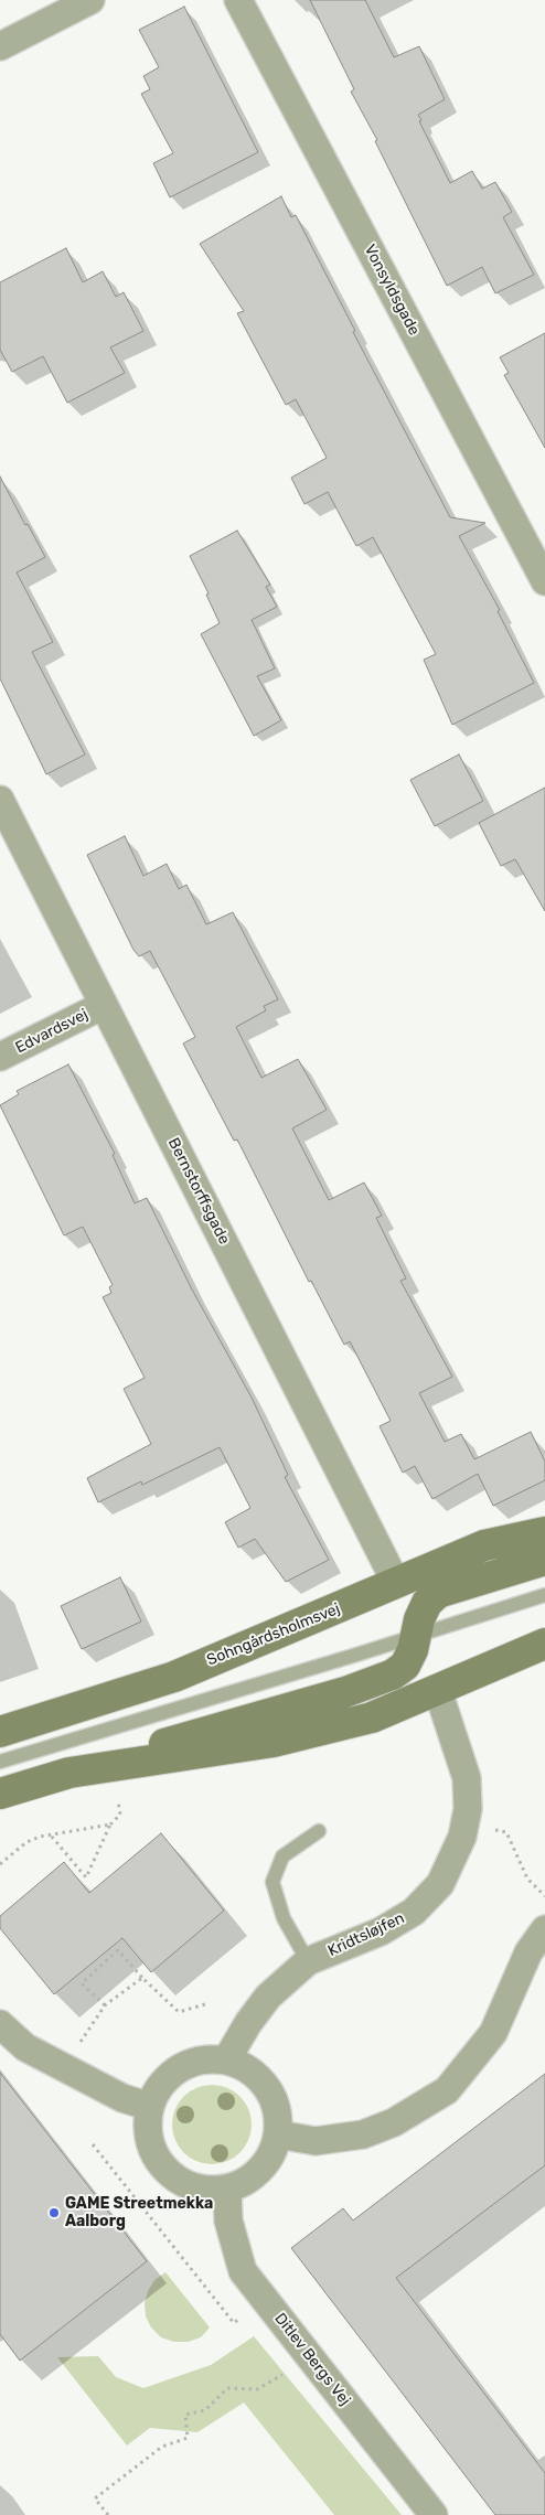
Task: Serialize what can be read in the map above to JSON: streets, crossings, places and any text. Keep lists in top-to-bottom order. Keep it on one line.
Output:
{"streets":{"street":["Vonsyldsgade","Edvardsvej","Bernstorffsgade","Sohngårdsholmsvej","Kridtsløjfen","Ditlev Bergs Vej"]},"crossings":[["Edvardsvej","Bernstorffsgade"],["Bernstorffsgade","Sohngårdsholmsvej"],["Kridtsløjfen","Ditlev Bergs Vej"]],"places":["GAME Streetmekka Aalborg"]}
